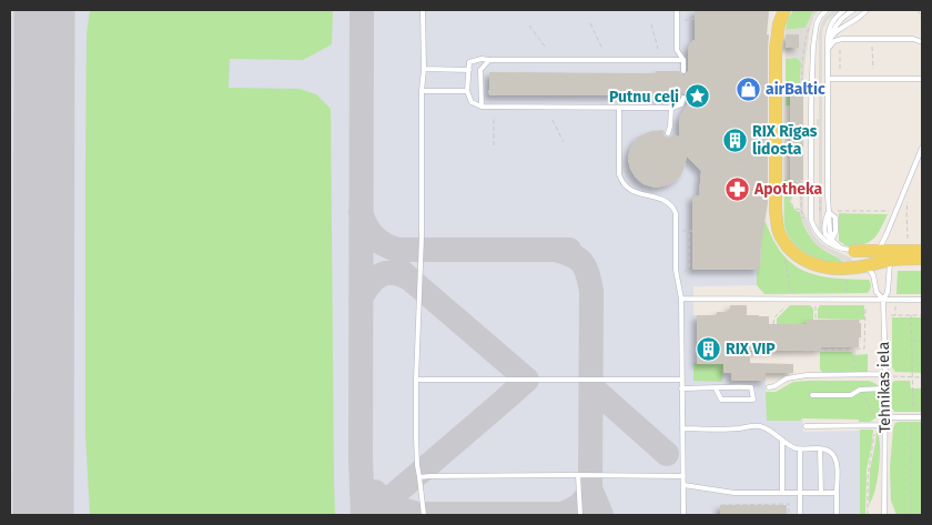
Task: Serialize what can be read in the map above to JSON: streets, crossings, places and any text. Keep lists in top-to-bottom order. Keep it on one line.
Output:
{"streets":{"lane":["Tehnikas iela"]},"places":{"shop":["airBaltic"],"place":["Putnu ceļi"],"building":["RIX Rīgas lidosta","RIX VIP"],"pharmacy":["Apotheka"]}}
